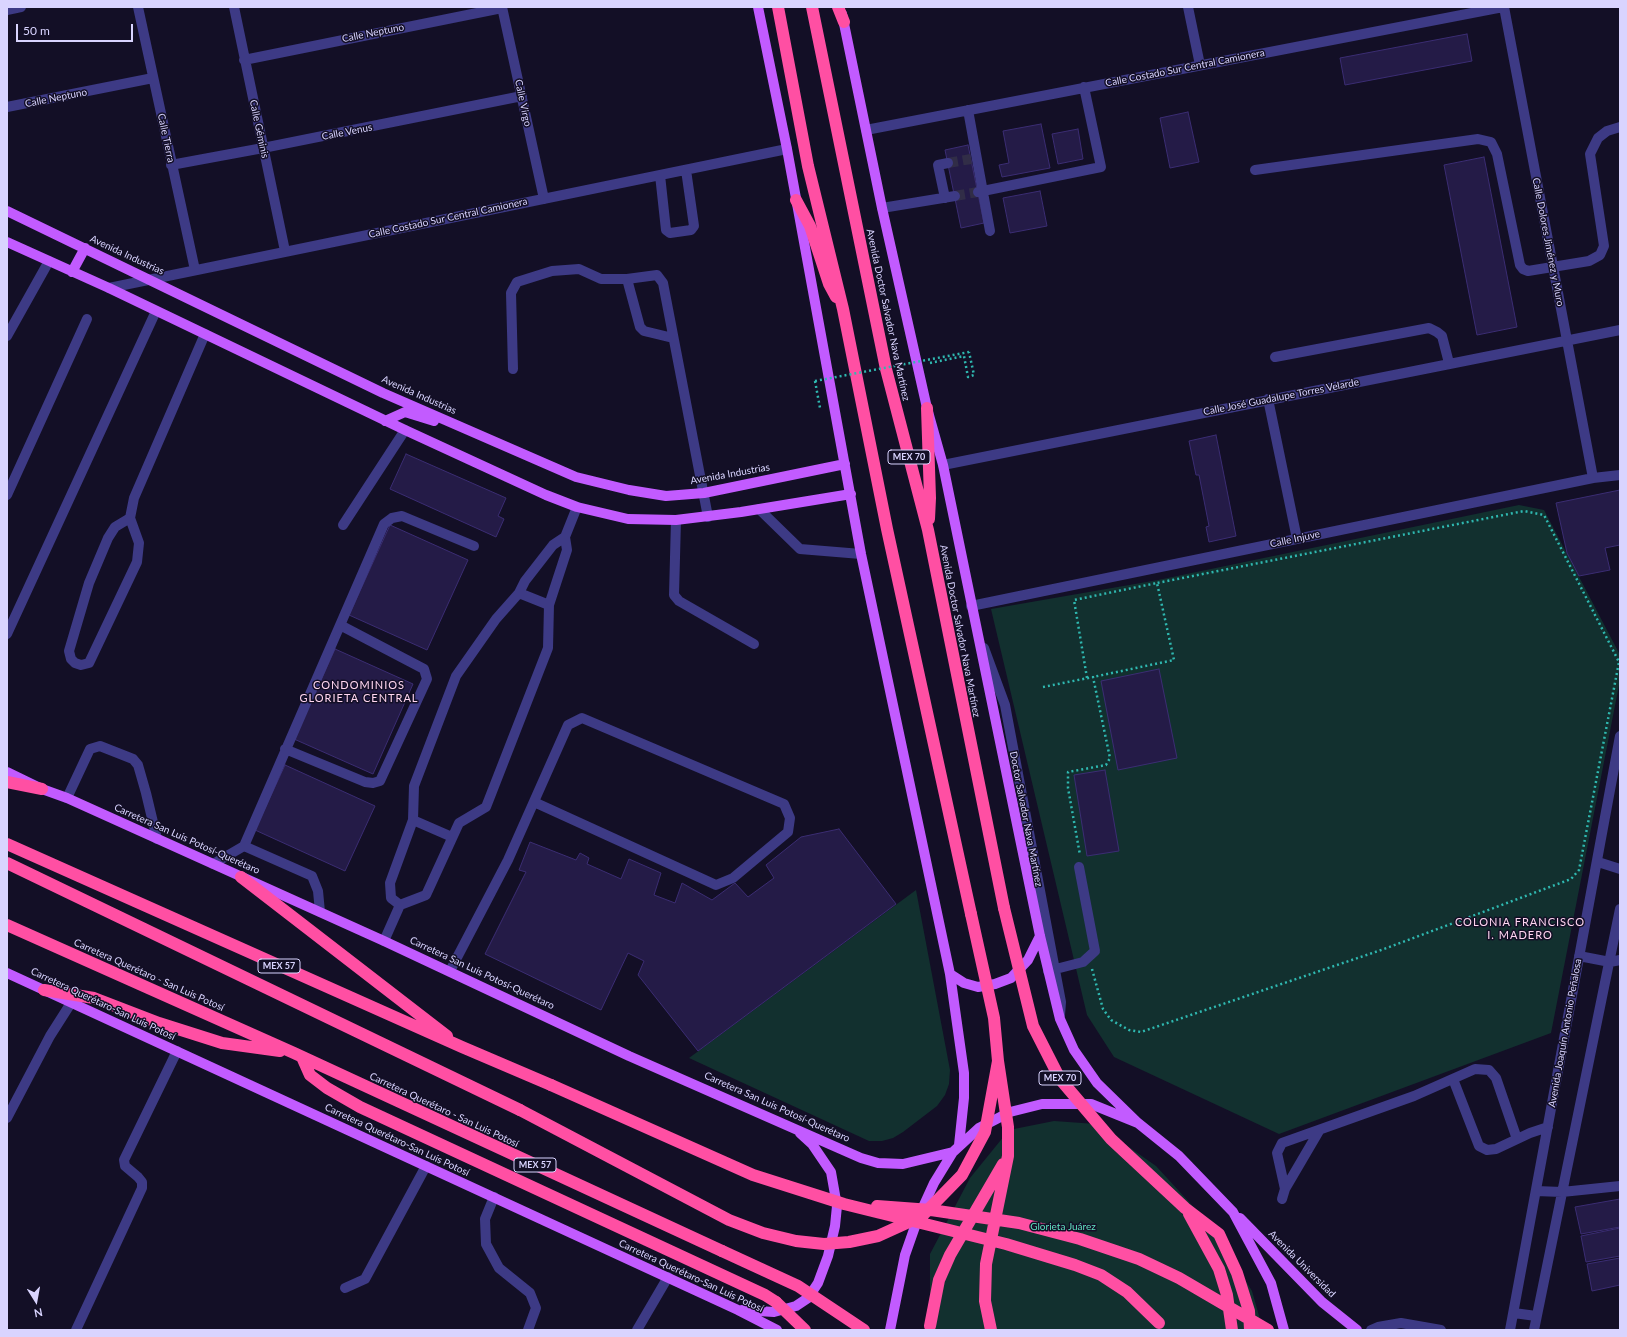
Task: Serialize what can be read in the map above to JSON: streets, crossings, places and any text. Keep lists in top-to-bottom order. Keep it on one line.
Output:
{"streets":{"highway":["Avenida Doctor Salvador Nava Martínez","MEX 70","MEX 57","Carretera Querétaro - San Luis Potosí"],"main road":["Avenida Industrias","Carretera San Luis Potosí-Querétaro","Carretera Querétaro-San Luis Potosí","Avenida Universidad"],"street":["Calle Neptuno","Calle Costado Sur Central Camionera","Calle Virgo","Calle Géminis","Calle Venus","Calle Tierra","Calle Dolores Jiménez y Muro","Calle José Guadalupe Torres Velarde","Calle Injuve","Avenida Joaquín Antonio Peñalosa"]},"crossings":[["Calle Neptuno","Calle Virgo"],["Calle Neptuno","Calle Géminis"],["Calle Neptuno","Calle Tierra"],["Calle Costado Sur Central Camionera","Calle Virgo"],["Calle Costado Sur Central Camionera","Calle Géminis"],["Calle Costado Sur Central Camionera","Calle Tierra"],["Calle Costado Sur Central Camionera","Calle Dolores Jiménez y Muro"],["Calle Costado Sur Central Camionera","Avenida Industrias"],["Calle Costado Sur Central Camionera","Avenida Doctor Salvador Nava Martínez"],["Calle Virgo","Calle Venus"],["Calle Géminis","Calle Venus"],["Calle Venus","Calle Tierra"],["Calle Dolores Jiménez y Muro","Calle José Guadalupe Torres Velarde"],["Calle Dolores Jiménez y Muro","Calle Injuve"],["Avenida Doctor Salvador Nava Martínez","Calle José Guadalupe Torres Velarde"],["Avenida Doctor Salvador Nava Martínez","Calle Injuve"]],"districts":["CONDOMINIOS GLORIETA CENTRAL","COLONIA FRANCISCO I. MADERO"],"parks":["Glorieta Juárez"],"scale_bar":"50 m","north":"bottom"}
